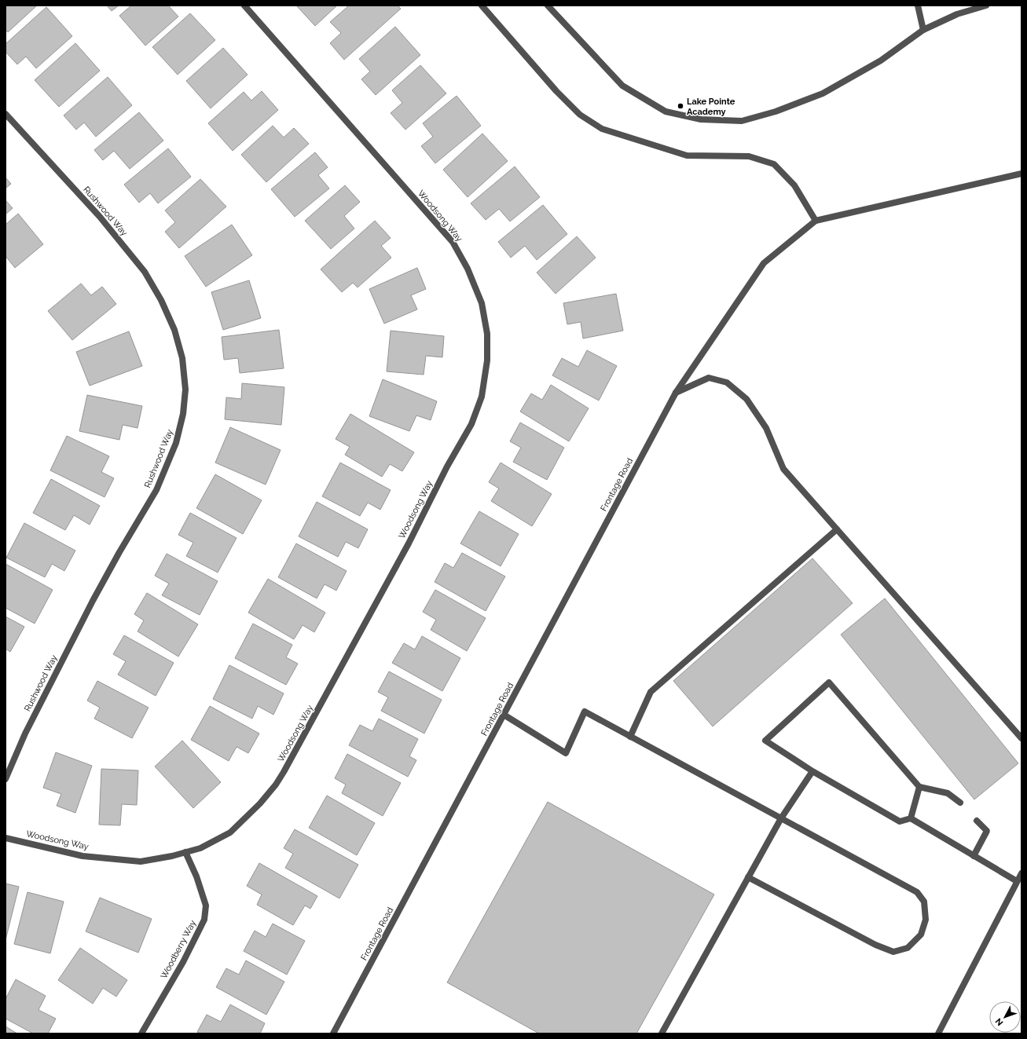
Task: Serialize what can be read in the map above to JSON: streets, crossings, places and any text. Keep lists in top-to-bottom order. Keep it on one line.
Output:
{"streets":{"street":["Rushwood Way","Woodsong Way","Frontage Road","Woodberry Way"]},"crossings":[["Woodsong Way","Woodberry Way"]],"places":["Lake Pointe Academy"],"north":"bottom left"}
